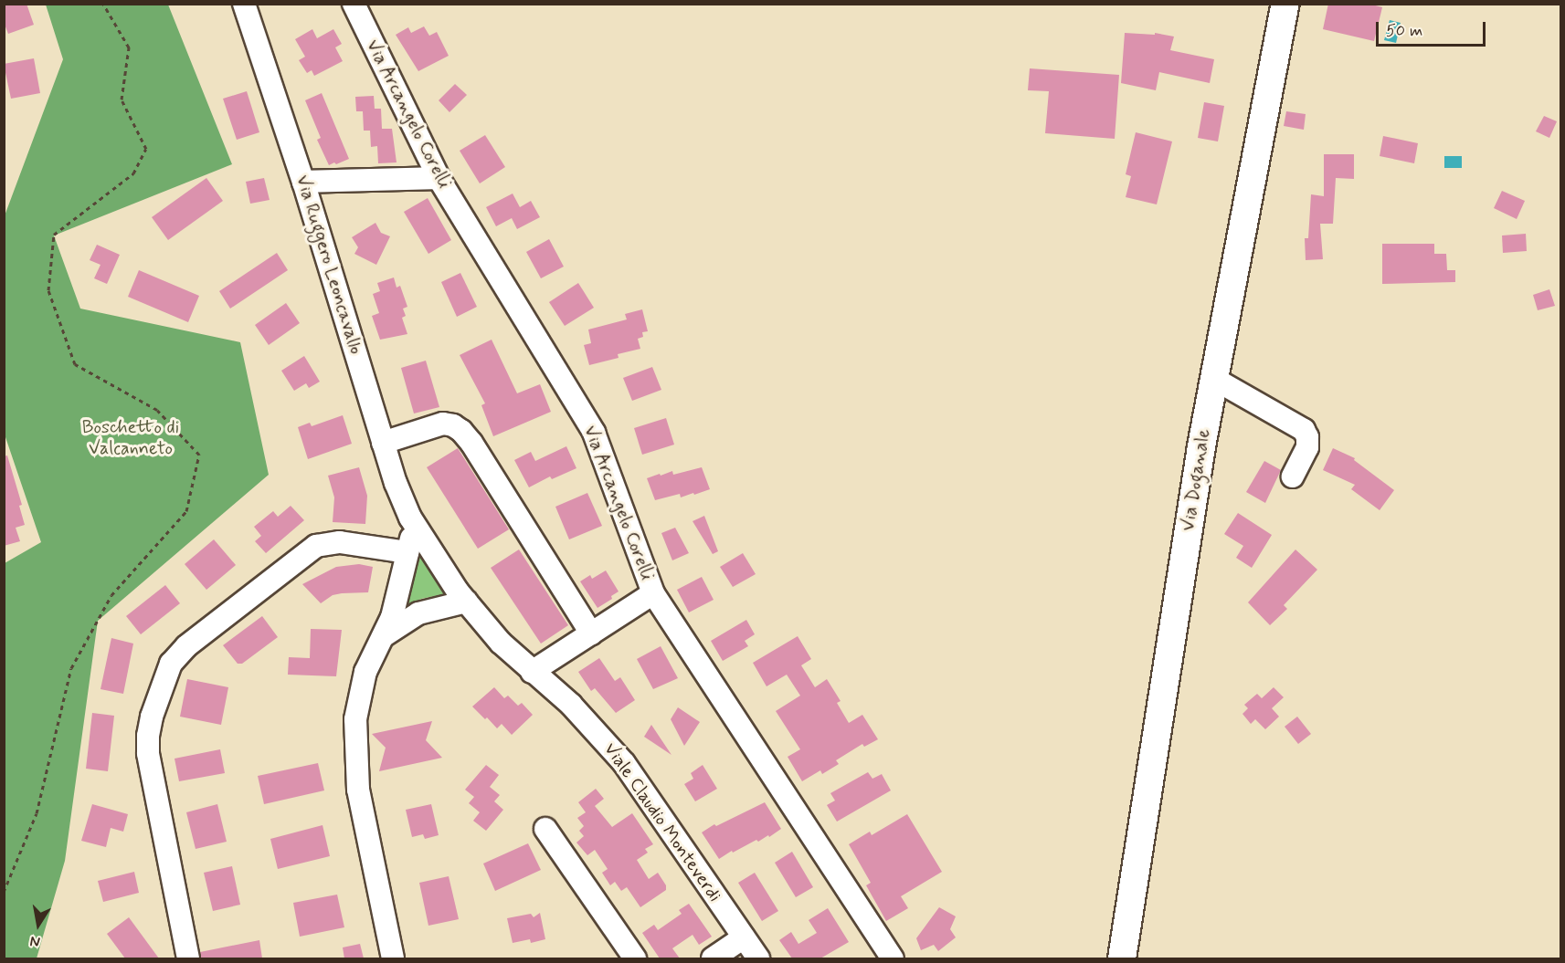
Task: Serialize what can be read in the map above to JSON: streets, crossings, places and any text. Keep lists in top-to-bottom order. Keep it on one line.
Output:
{"streets":{"main road":["Via Doganale"],"street":["Via Arcangelo Corelli","Via Ruggero Leoncavallo","Viale Claudio Monteverdi"]},"crossings":[["Via Ruggero Leoncavallo","Viale Claudio Monteverdi"]],"parks":["Boschetto di Valcanneto"],"scale_bar":"50 m","north":"bottom"}
